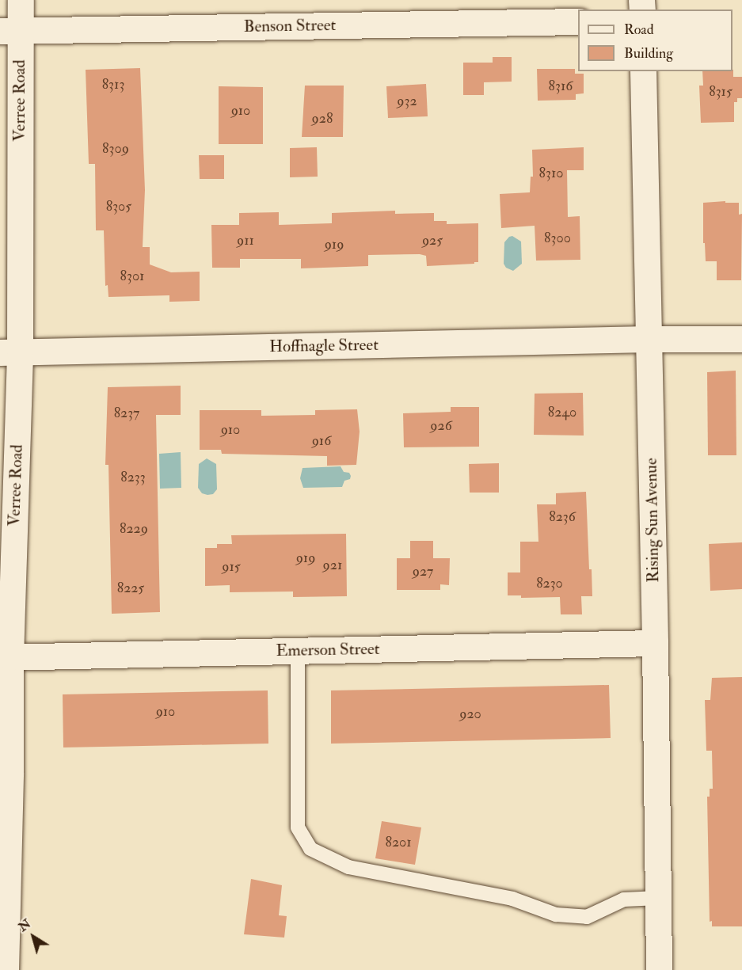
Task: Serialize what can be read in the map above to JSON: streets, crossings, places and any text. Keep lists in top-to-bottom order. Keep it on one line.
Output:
{"streets":{"street":["Benson Street","Verree Road","Hoffnagle Street","Rising Sun Avenue","Emerson Street"]},"crossings":[["Benson Street","Verree Road"],["Verree Road","Hoffnagle Street"],["Verree Road","Emerson Street"],["Hoffnagle Street","Rising Sun Avenue"],["Rising Sun Avenue","Emerson Street"]],"house_numbers":["8313","8316","8315","932","910","928","8309","8310","8305","8300","911","925","919","8301","8240","8237","926","910","916","8233","8236","8229","919","921","915","927","8230","8225","910","920","8201"],"legend":["Road","Building"],"north":"top left"}
